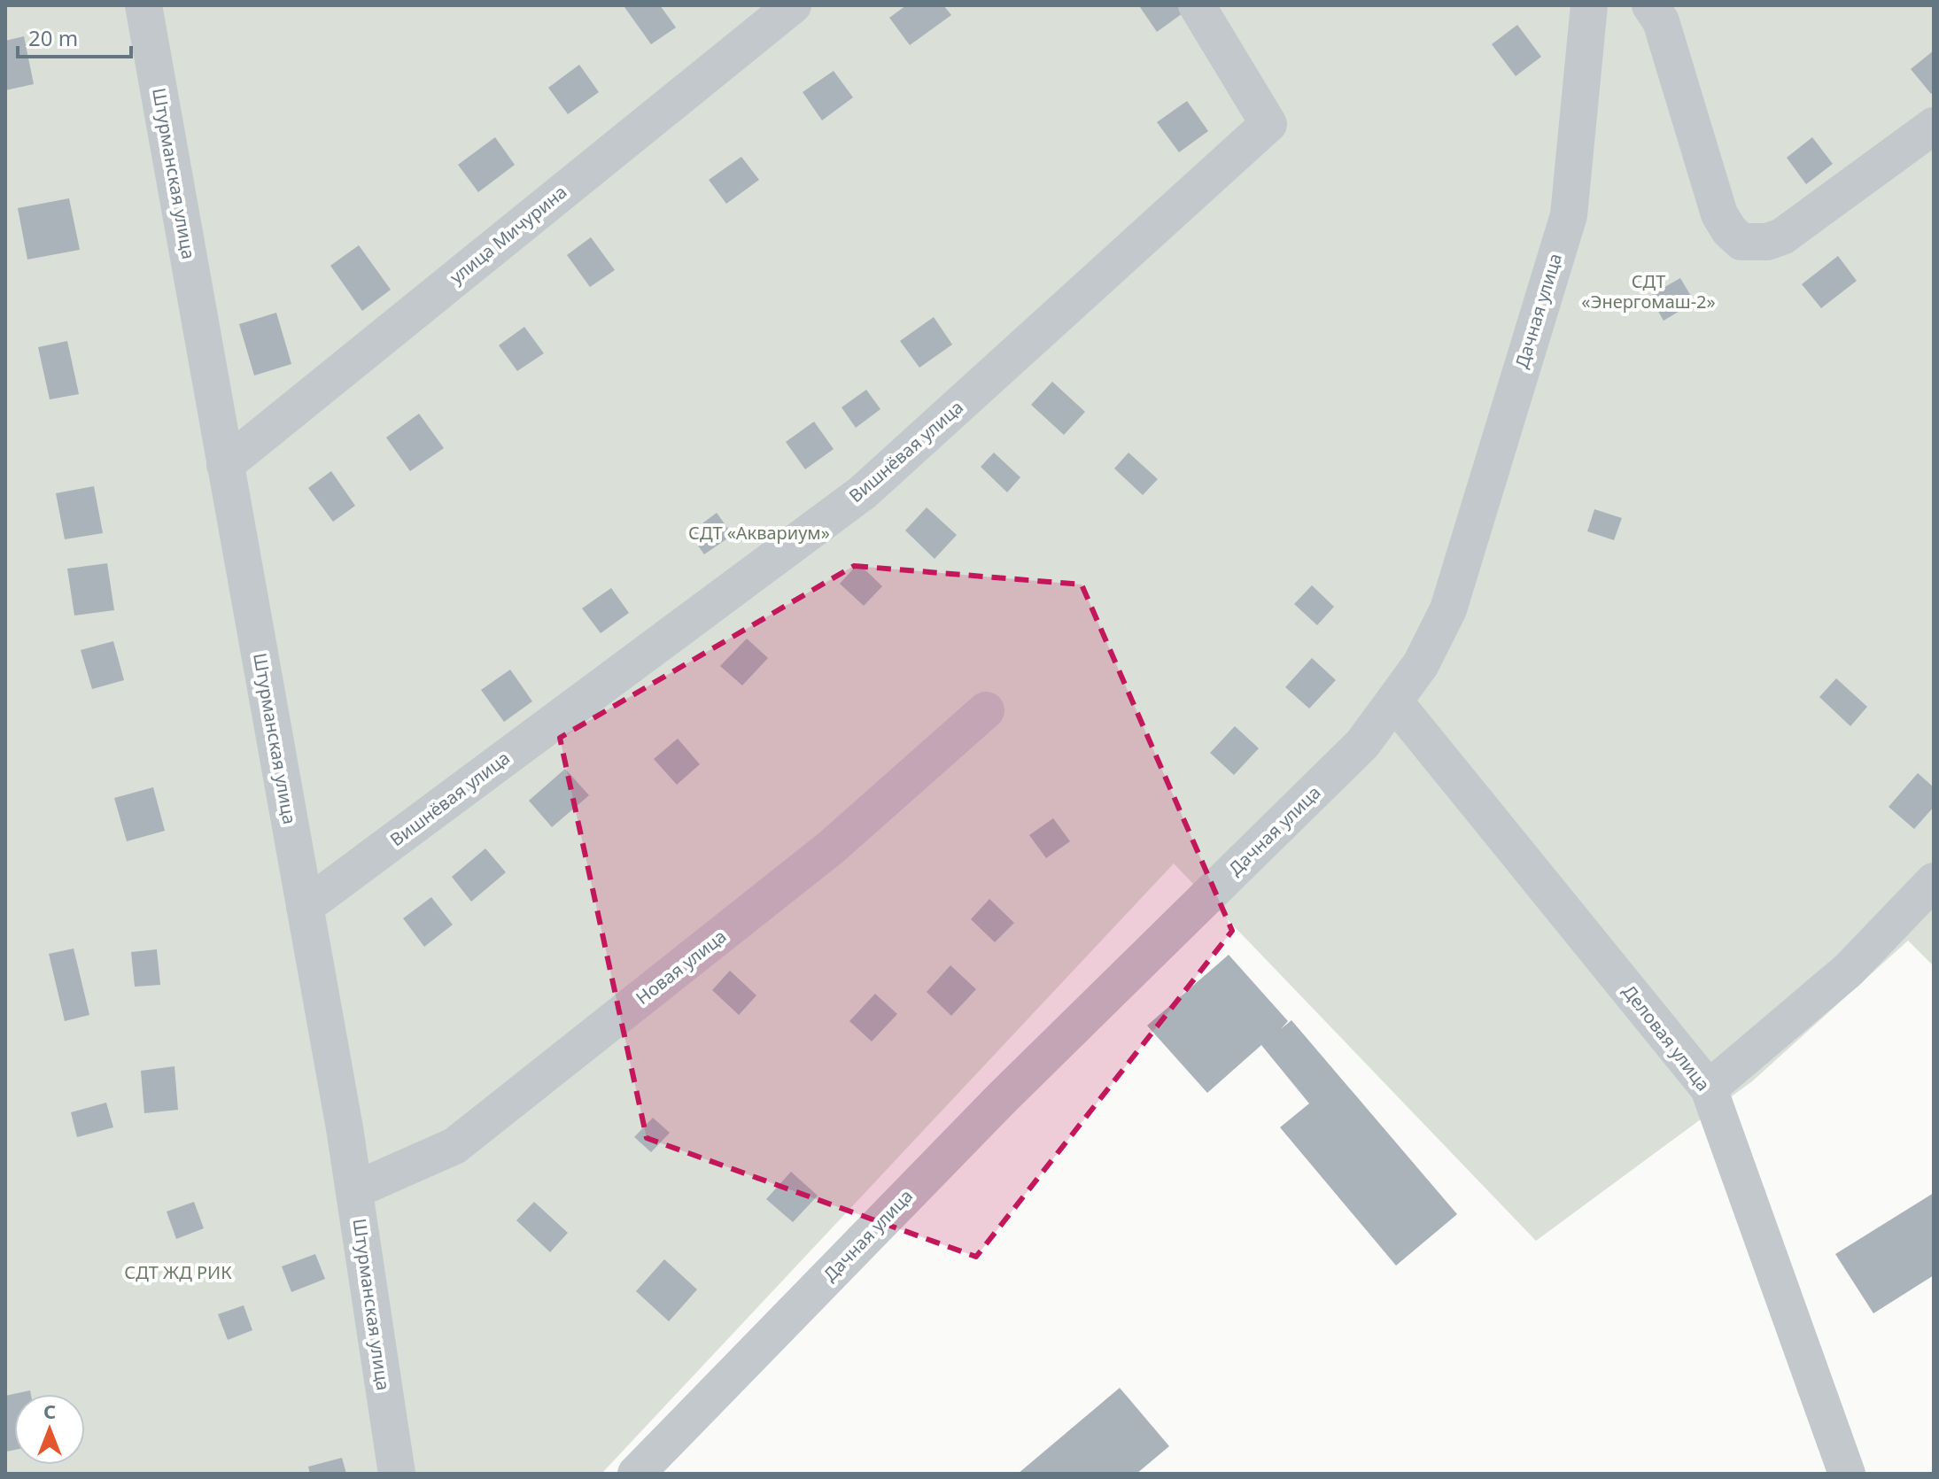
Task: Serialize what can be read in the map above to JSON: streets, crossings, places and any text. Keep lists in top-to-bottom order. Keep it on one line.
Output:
{"streets":{"street":["Штурманская улица","улица Мичурина","Дачная улица","Вишнёвая улица","Новая улица","Деловая улица"]},"crossings":[["Штурманская улица","улица Мичурина"],["Штурманская улица","Вишнёвая улица"],["Штурманская улица","Новая улица"],["Дачная улица","Деловая улица"]],"parks":["СДТ «Энергомаш-2»","СДТ «Аквариум»","СДТ ЖД РИК"],"scale_bar":"20 m","north":"top"}
